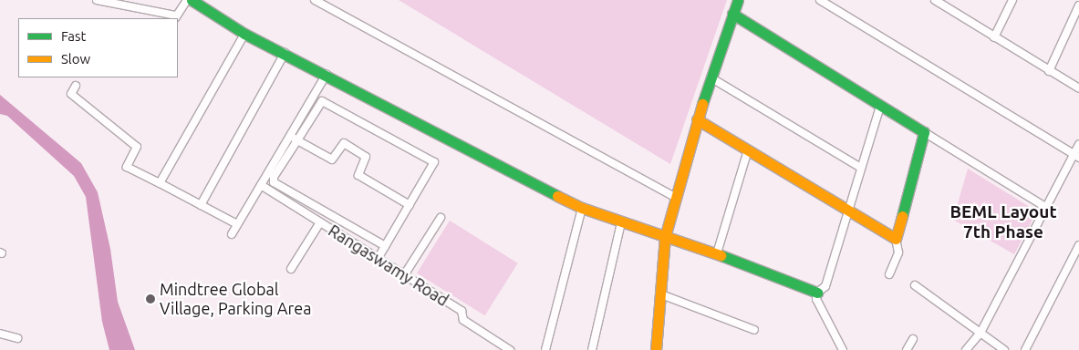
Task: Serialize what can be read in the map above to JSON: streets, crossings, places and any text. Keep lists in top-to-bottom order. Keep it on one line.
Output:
{"streets":{"street":["Rangaswamy Road"]},"districts":["BEML Layout 7th Phase"],"places":["Mindtree Global Village, Parking Area"],"legend":["Fast","Slow"]}
